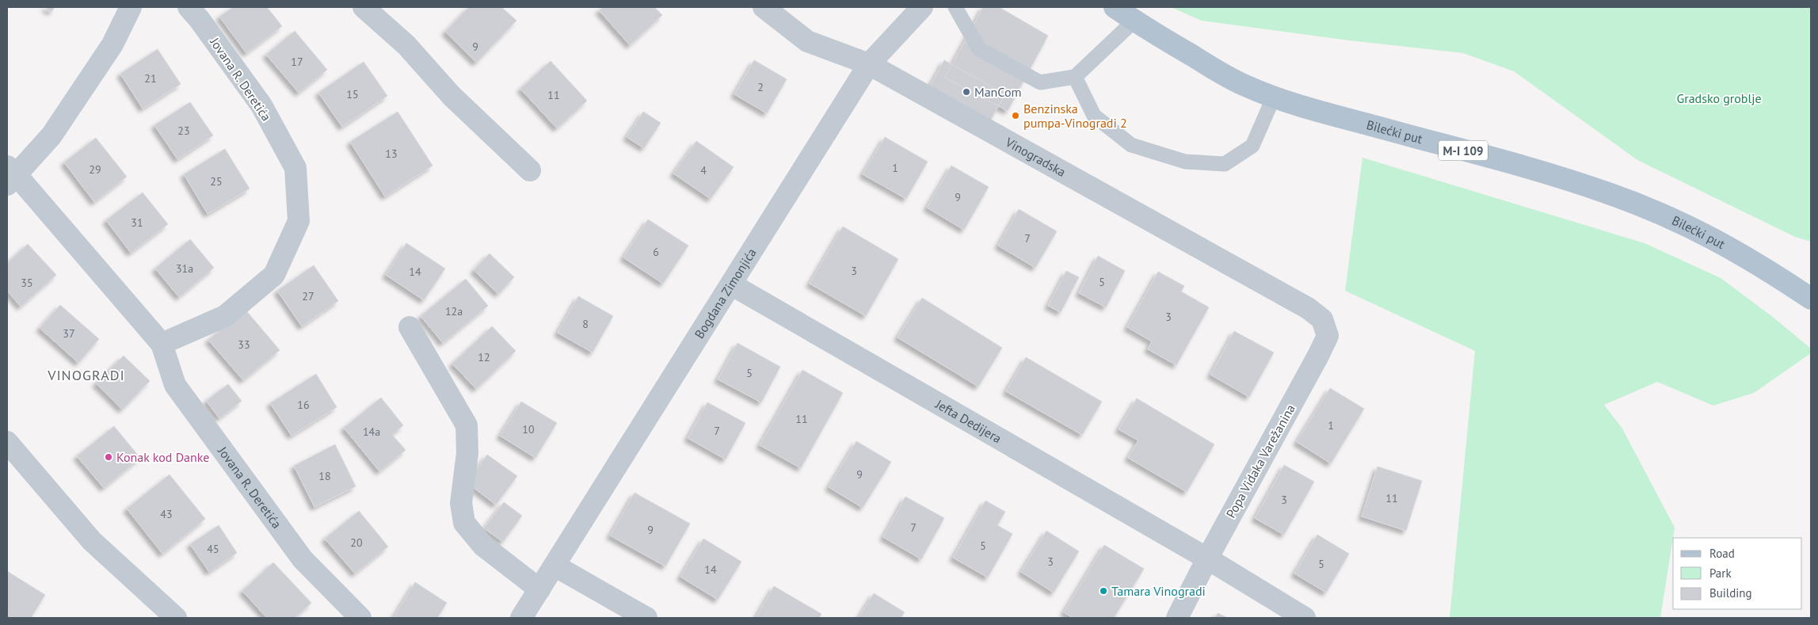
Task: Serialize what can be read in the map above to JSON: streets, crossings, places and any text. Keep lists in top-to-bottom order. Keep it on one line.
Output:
{"streets":{"main road":["Bilećki put","M-I 109"],"street":["Jovana R. Deretića","Vinogradska","Bogdana Zimonjića","Jefta Dedijera","Popa Vidaka Varežanina"]},"crossings":[["Vinogradska","Bogdana Zimonjića"],["Vinogradska","Popa Vidaka Varežanina"],["Bogdana Zimonjića","Jefta Dedijera"],["Jefta Dedijera","Popa Vidaka Varežanina"]],"districts":["VINOGRADI"],"parks":["Gradsko groblje"],"places":["ManCom","Benzinska pumpa-Vinogradi 2","Konak kod Danke","Tamara Vinogradi"],"house_numbers":["9","17","21","2","15","11","23","13","1","29","4","25","9","31","7","6","31a","3","14","5","35","27","12a","3","8","37","33","12","5","16","11","1","10","7","14a","9","18","11","3","43","7","9","20","5","45","3","5","14"],"legend":["Road","Park","Building"]}
